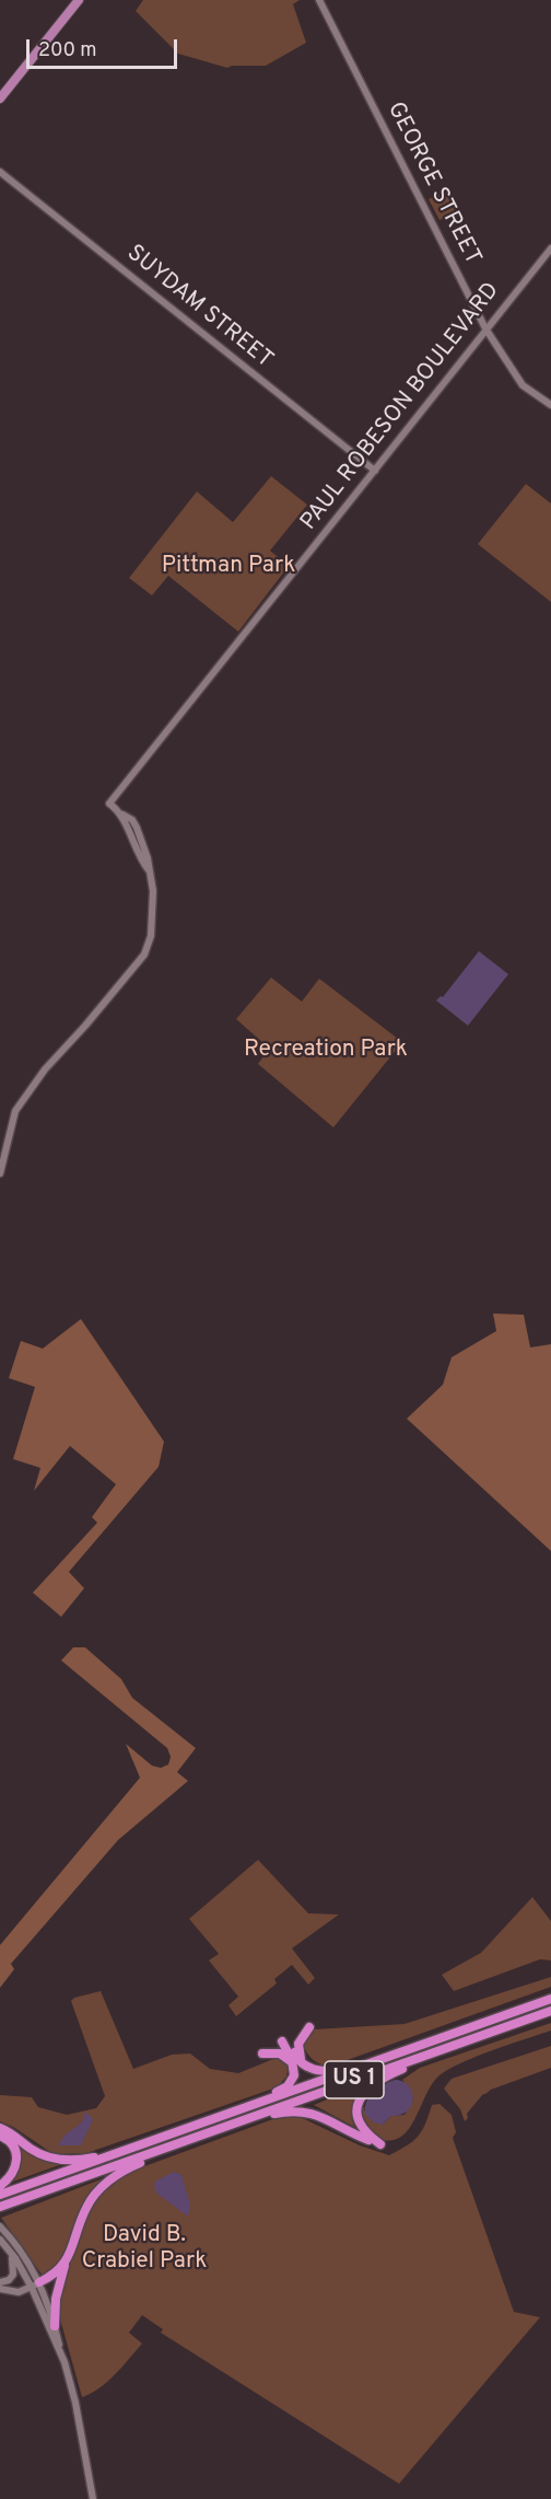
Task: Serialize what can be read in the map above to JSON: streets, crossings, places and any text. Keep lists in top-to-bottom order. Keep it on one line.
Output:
{"streets":{"highway":["US 1"],"street":["GEORGE STREET","SUYDAM STREET","PAUL ROBESON BOULEVARD"]},"crossings":[["GEORGE STREET","PAUL ROBESON BOULEVARD"],["SUYDAM STREET","PAUL ROBESON BOULEVARD"]],"parks":["Pittman Park","Recreation Park","David B. Crabiel Park"],"scale_bar":"200 m"}
